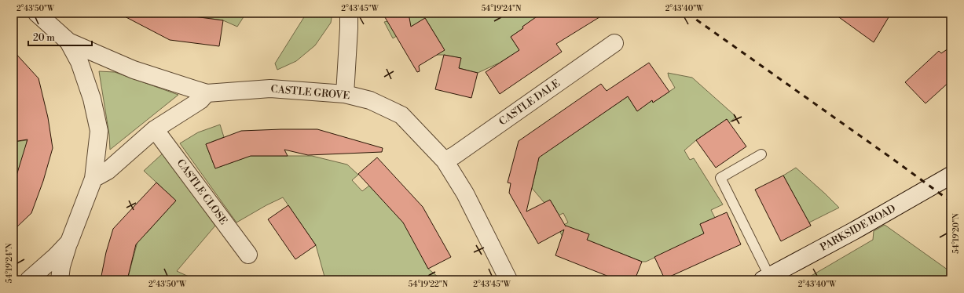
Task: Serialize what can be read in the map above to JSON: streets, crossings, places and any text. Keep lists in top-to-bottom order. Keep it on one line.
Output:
{"streets":{"street":["CASTLE GROVE","CASTLE DALE","CASTLE CLOSE","PARKSIDE ROAD"]},"crossings":[["CASTLE GROVE","CASTLE DALE"]],"scale_bar":"20 m","coordinates":["2°43'50\"W","2°43'45\"W","54°19'24\"N","2°43'40\"W","54°19'20\"N","54°19'22\"N"]}
